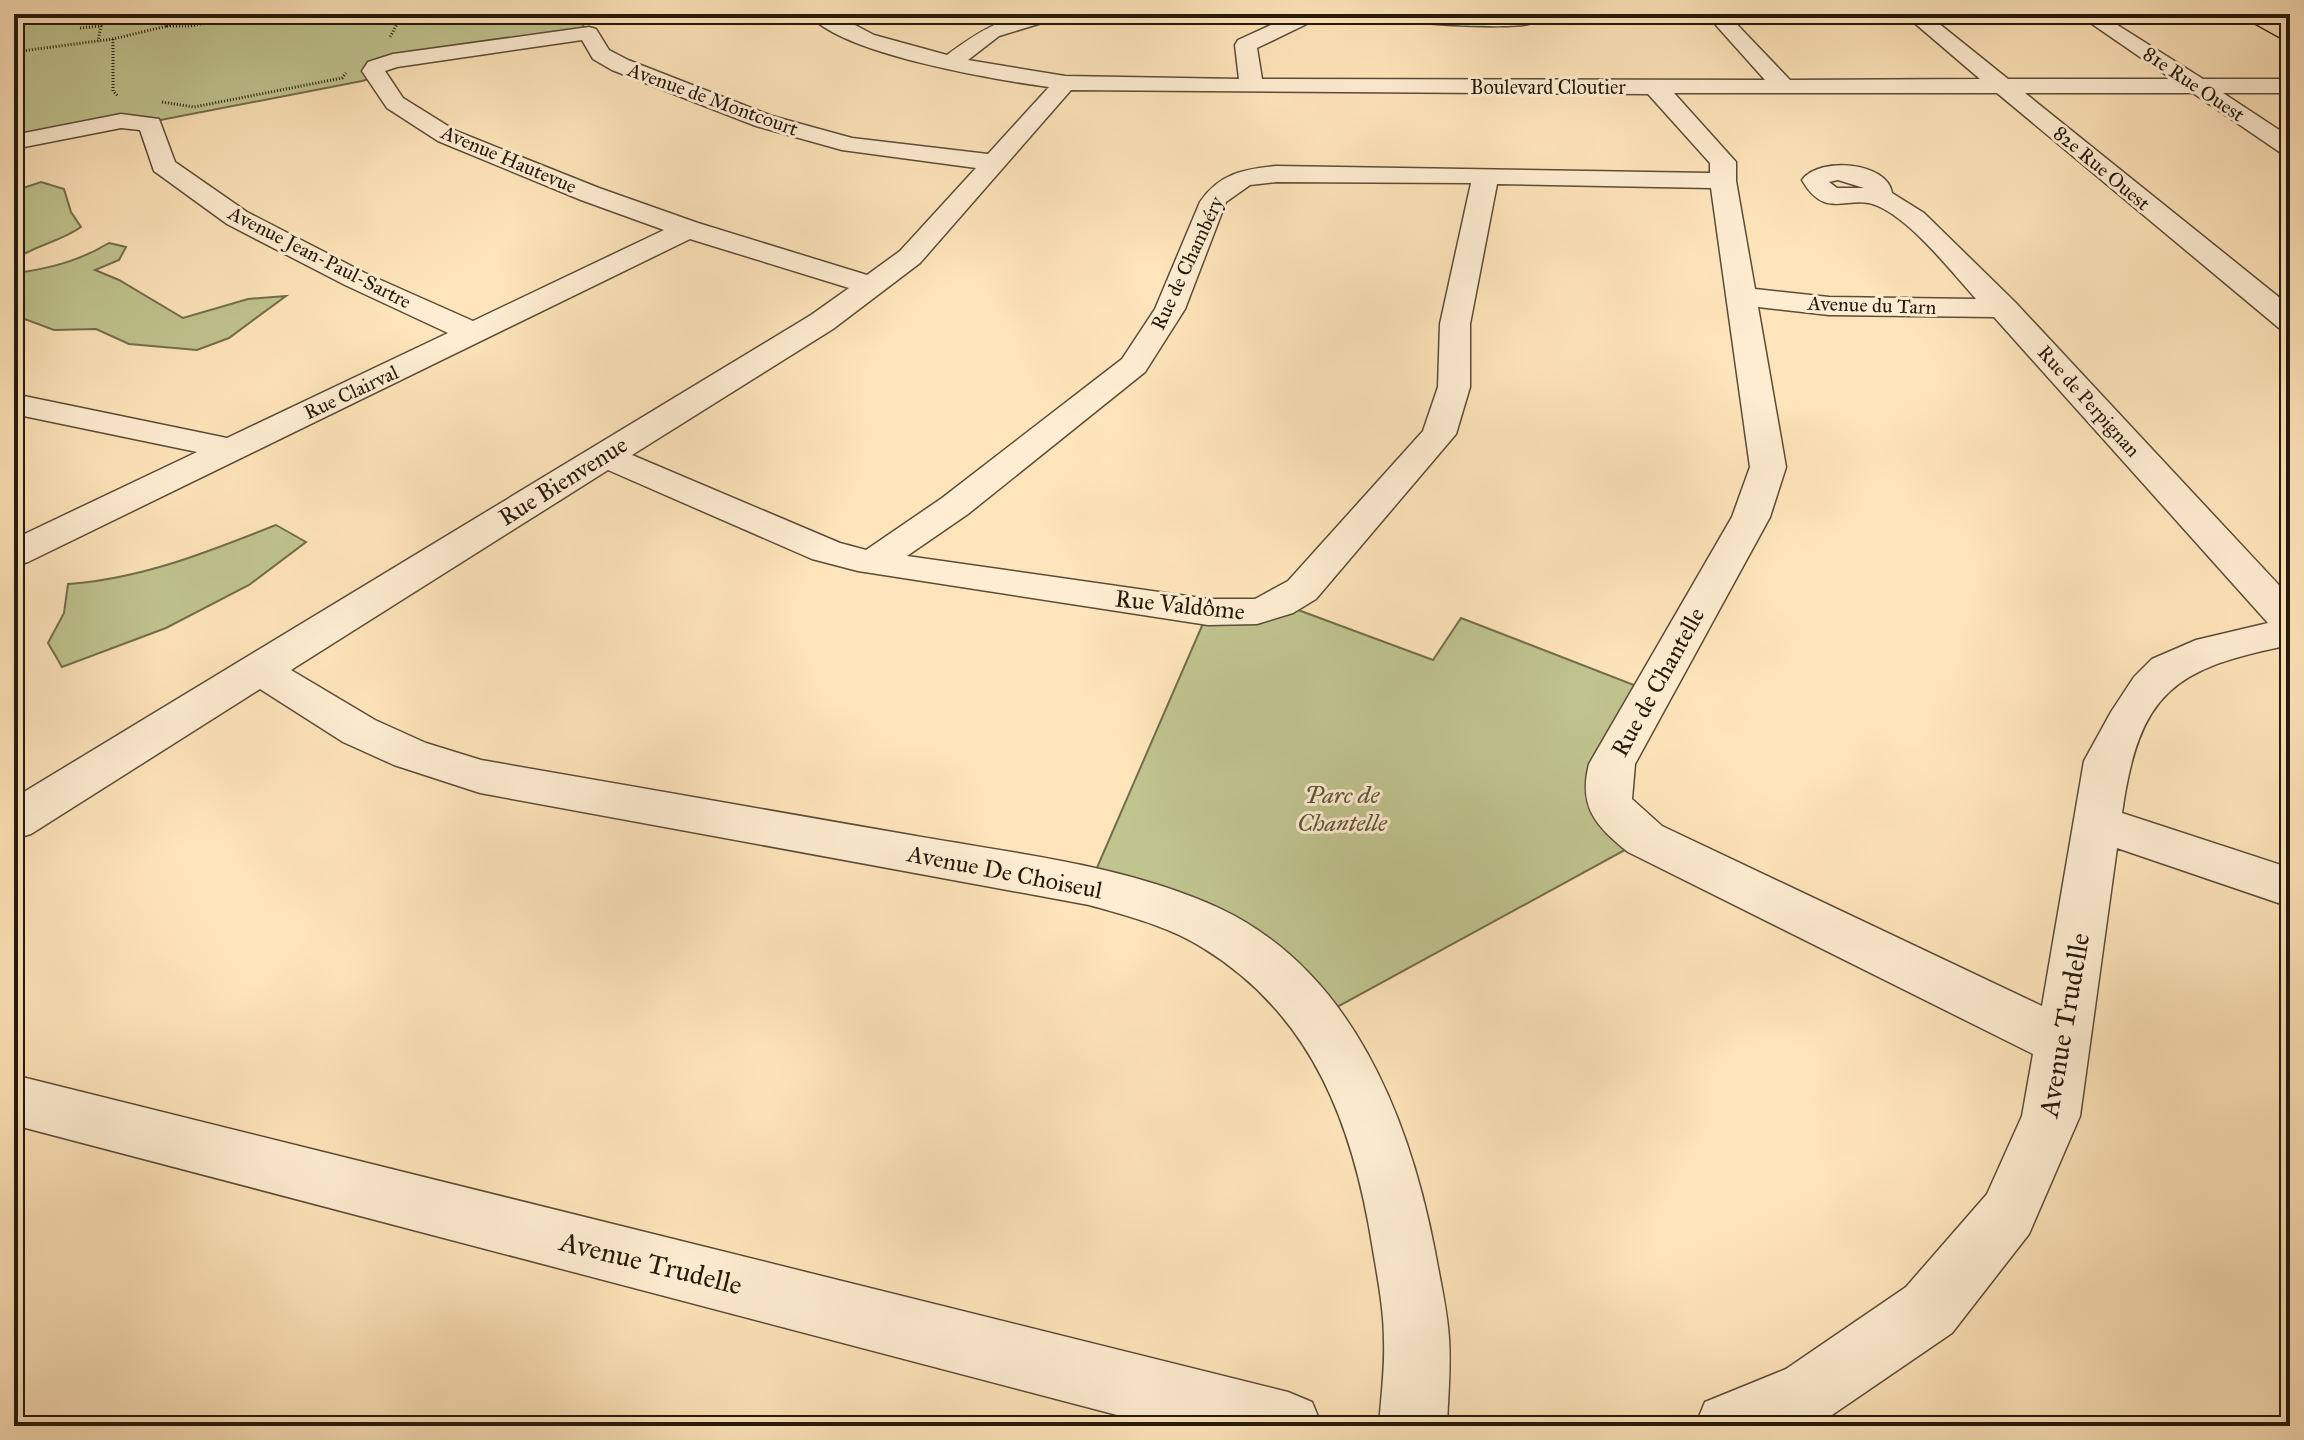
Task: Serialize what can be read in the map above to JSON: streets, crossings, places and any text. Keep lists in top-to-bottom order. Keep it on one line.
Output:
{"streets":{"street":["81e Rue Ouest","Boulevard Cloutier","Avenue de Montcourt","Avenue Hautevue","82e Rue Ouest","Avenue Jean-Paul-Sartre","Rue de Chambéry","Avenue du Tarn","Rue Clairval","Rue de Perpignan","Rue Bienvenue","Rue Valdôme","Rue de Chantelle","Avenue De Choiseul","Avenue Trudelle"]},"crossings":[["81e Rue Ouest","Boulevard Cloutier"],["Boulevard Cloutier","82e Rue Ouest"],["Boulevard Cloutier","Rue Bienvenue"],["Boulevard Cloutier","Rue de Chantelle"],["Avenue de Montcourt","Avenue Hautevue"],["Avenue de Montcourt","Rue Bienvenue"],["Avenue Hautevue","Rue Clairval"],["Avenue Hautevue","Rue Bienvenue"],["Avenue Jean-Paul-Sartre","Rue Clairval"],["Rue de Chambéry","Rue Valdôme"],["Rue de Chambéry","Rue de Chantelle"],["Avenue du Tarn","Rue de Perpignan"],["Avenue du Tarn","Rue de Chantelle"],["Rue Bienvenue","Rue Valdôme"],["Rue Bienvenue","Avenue De Choiseul"],["Rue de Chantelle","Avenue Trudelle"]],"parks":["Parc de Chantelle"]}
